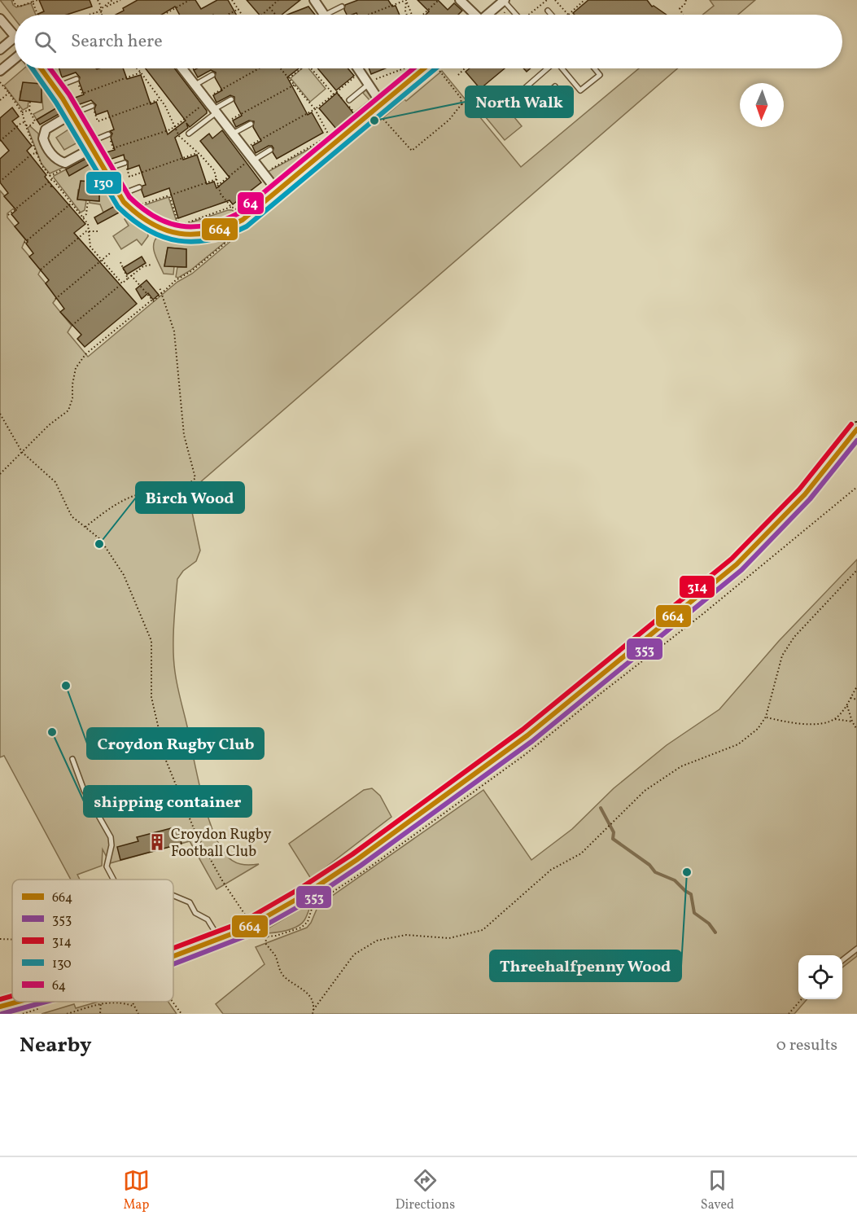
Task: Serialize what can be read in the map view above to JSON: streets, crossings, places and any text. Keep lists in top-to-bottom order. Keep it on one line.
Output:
{"places":{"other":["North Walk","Birch Wood","Croydon Rugby Club","shipping container","Threehalfpenny Wood"],"building":["Croydon Rugby Football Club"]},"lines":["transit line 664","transit line 130","transit line 64","transit line 314","transit line 353"],"legend":["664","353","314","130","64"],"north":"bottom","page":{"search":"Search here","heading":["Nearby","0 results"],"nav":["Map","Directions","Saved"]}}
